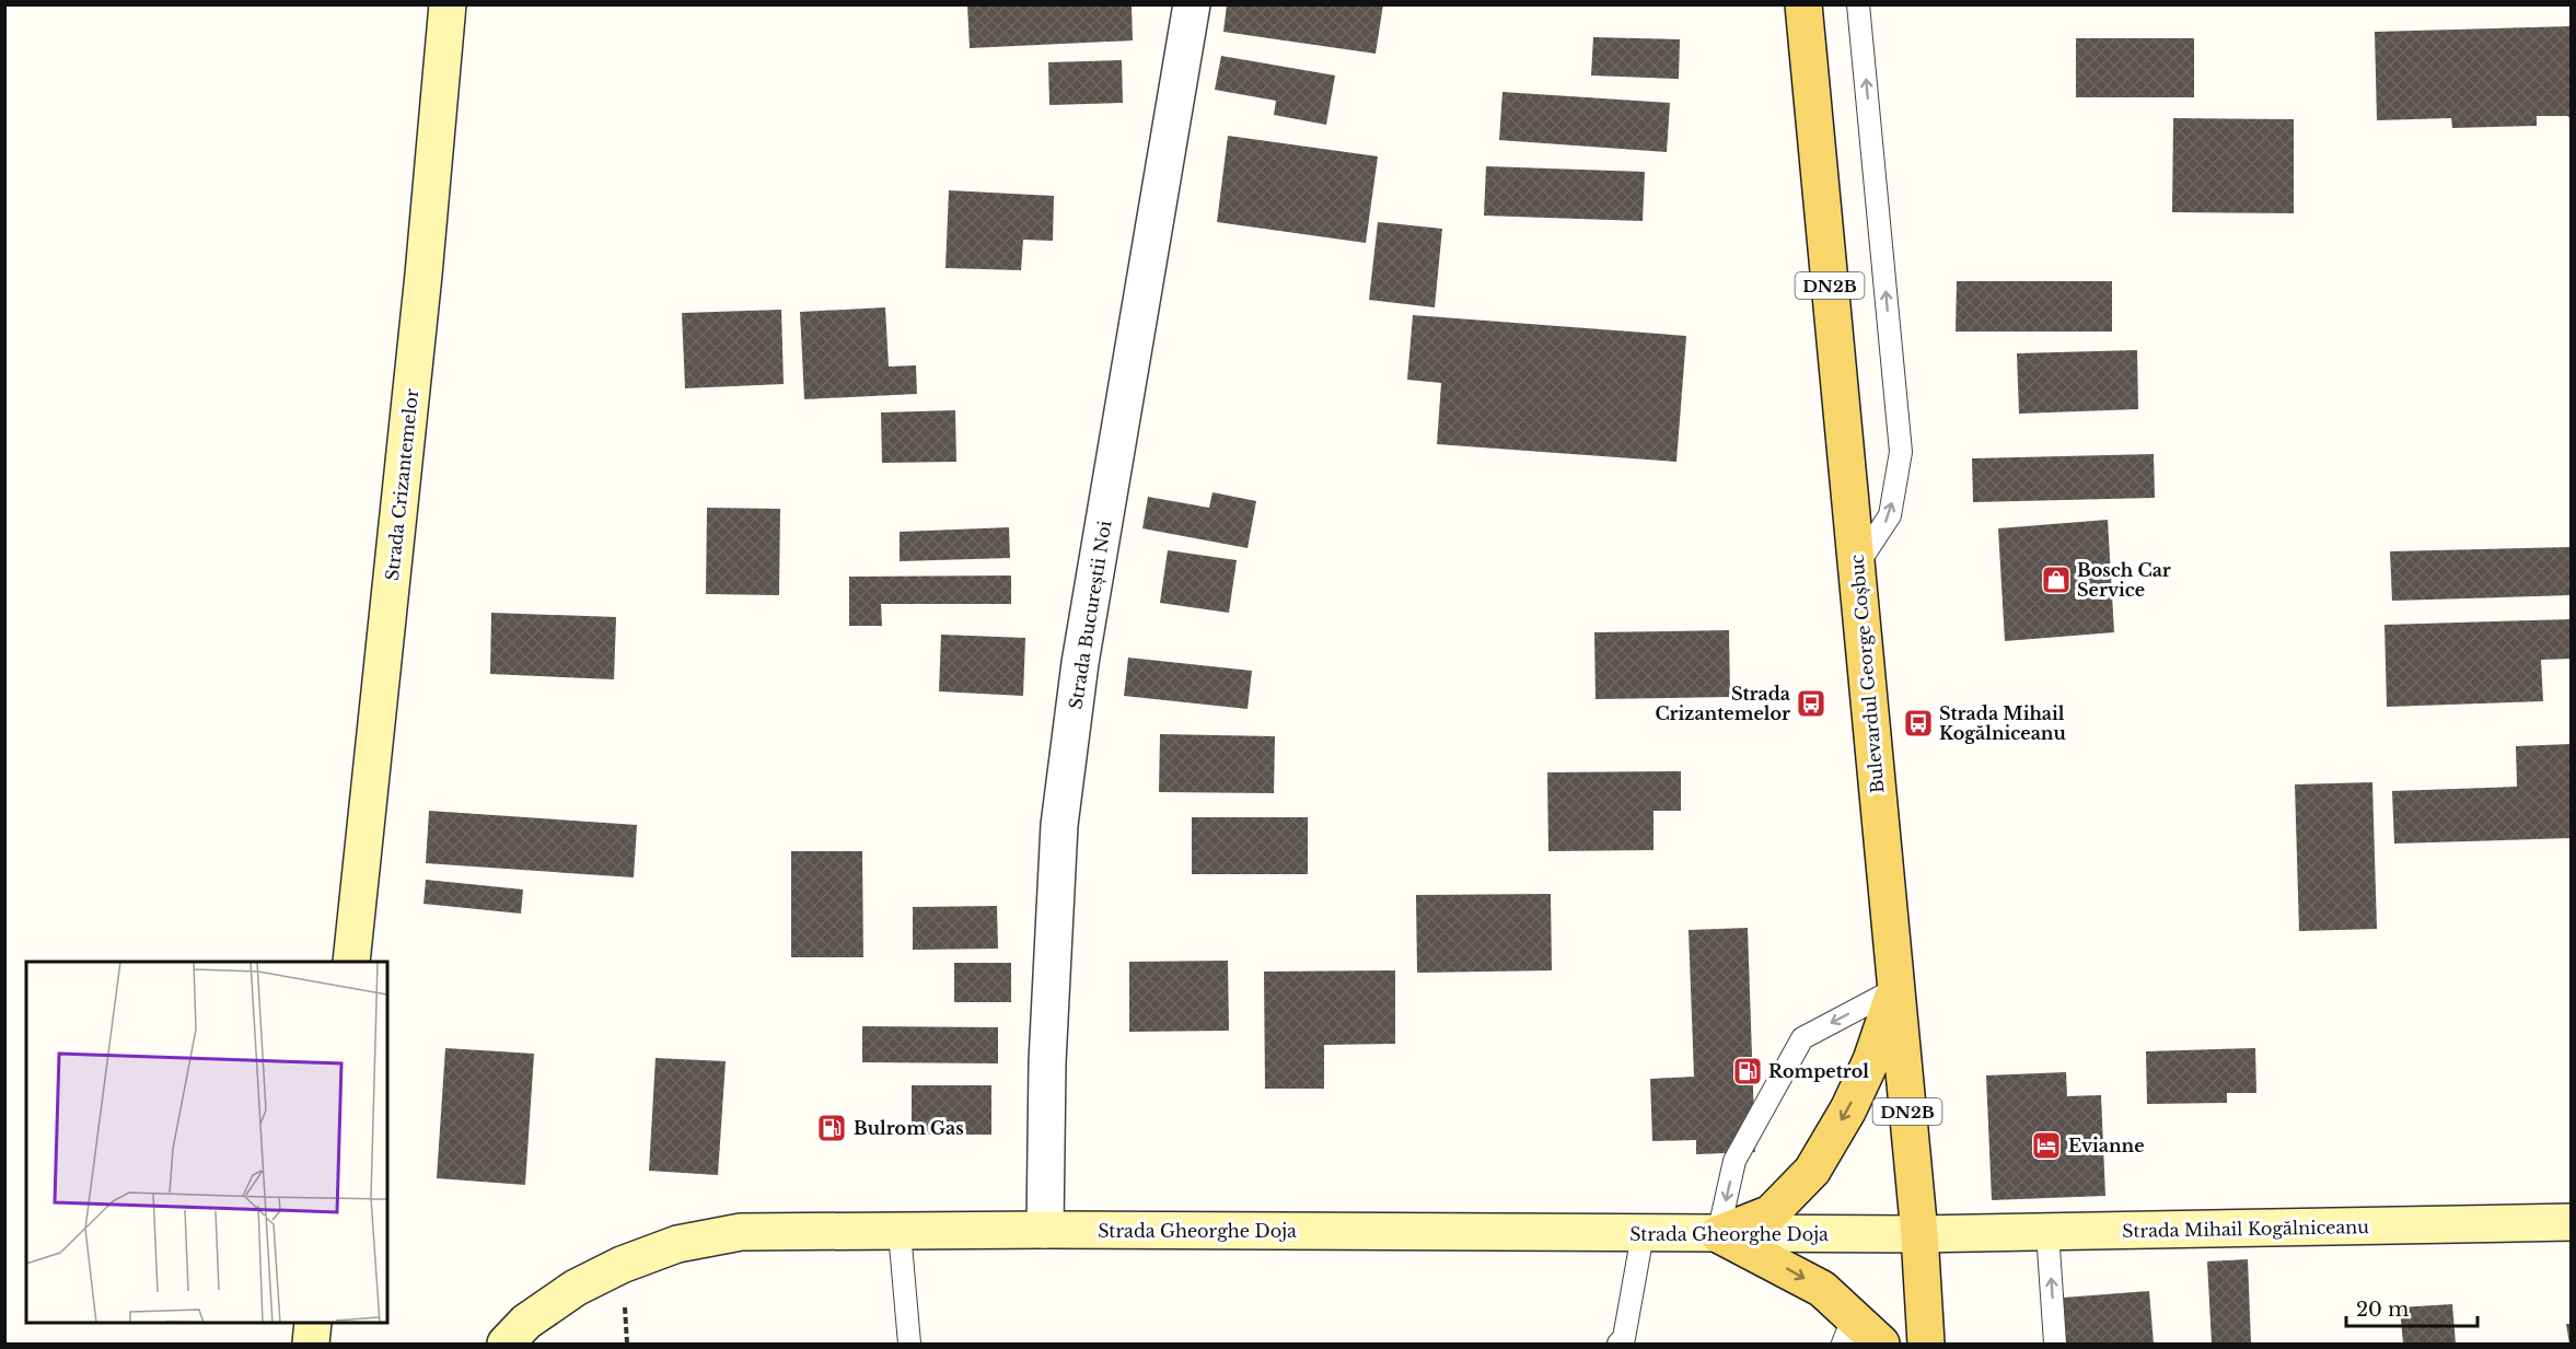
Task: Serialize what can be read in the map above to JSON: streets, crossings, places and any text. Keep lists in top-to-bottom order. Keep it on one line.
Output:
{"streets":{"main road":["DN2B","Bulevardul George Coșbuc"],"street":["Strada Crizantemelor","Strada Bucureștii Noi","Strada Mihail Kogălniceanu","Strada Gheorghe Doja"]},"crossings":[["Strada Bucureștii Noi","Strada Gheorghe Doja"],["Bulevardul George Coșbuc","Strada Mihail Kogălniceanu"],["Bulevardul George Coșbuc","Strada Gheorghe Doja"],["Strada Mihail Kogălniceanu","Strada Gheorghe Doja"]],"places":{"shop":["Bosch Car Service"],"bus stop":["Strada Crizantemelor","Strada Mihail Kogălniceanu"],"fuel station":["Rompetrol","Bulrom Gas"],"hotel":["Evianne"]},"scale_bar":"20 m"}
